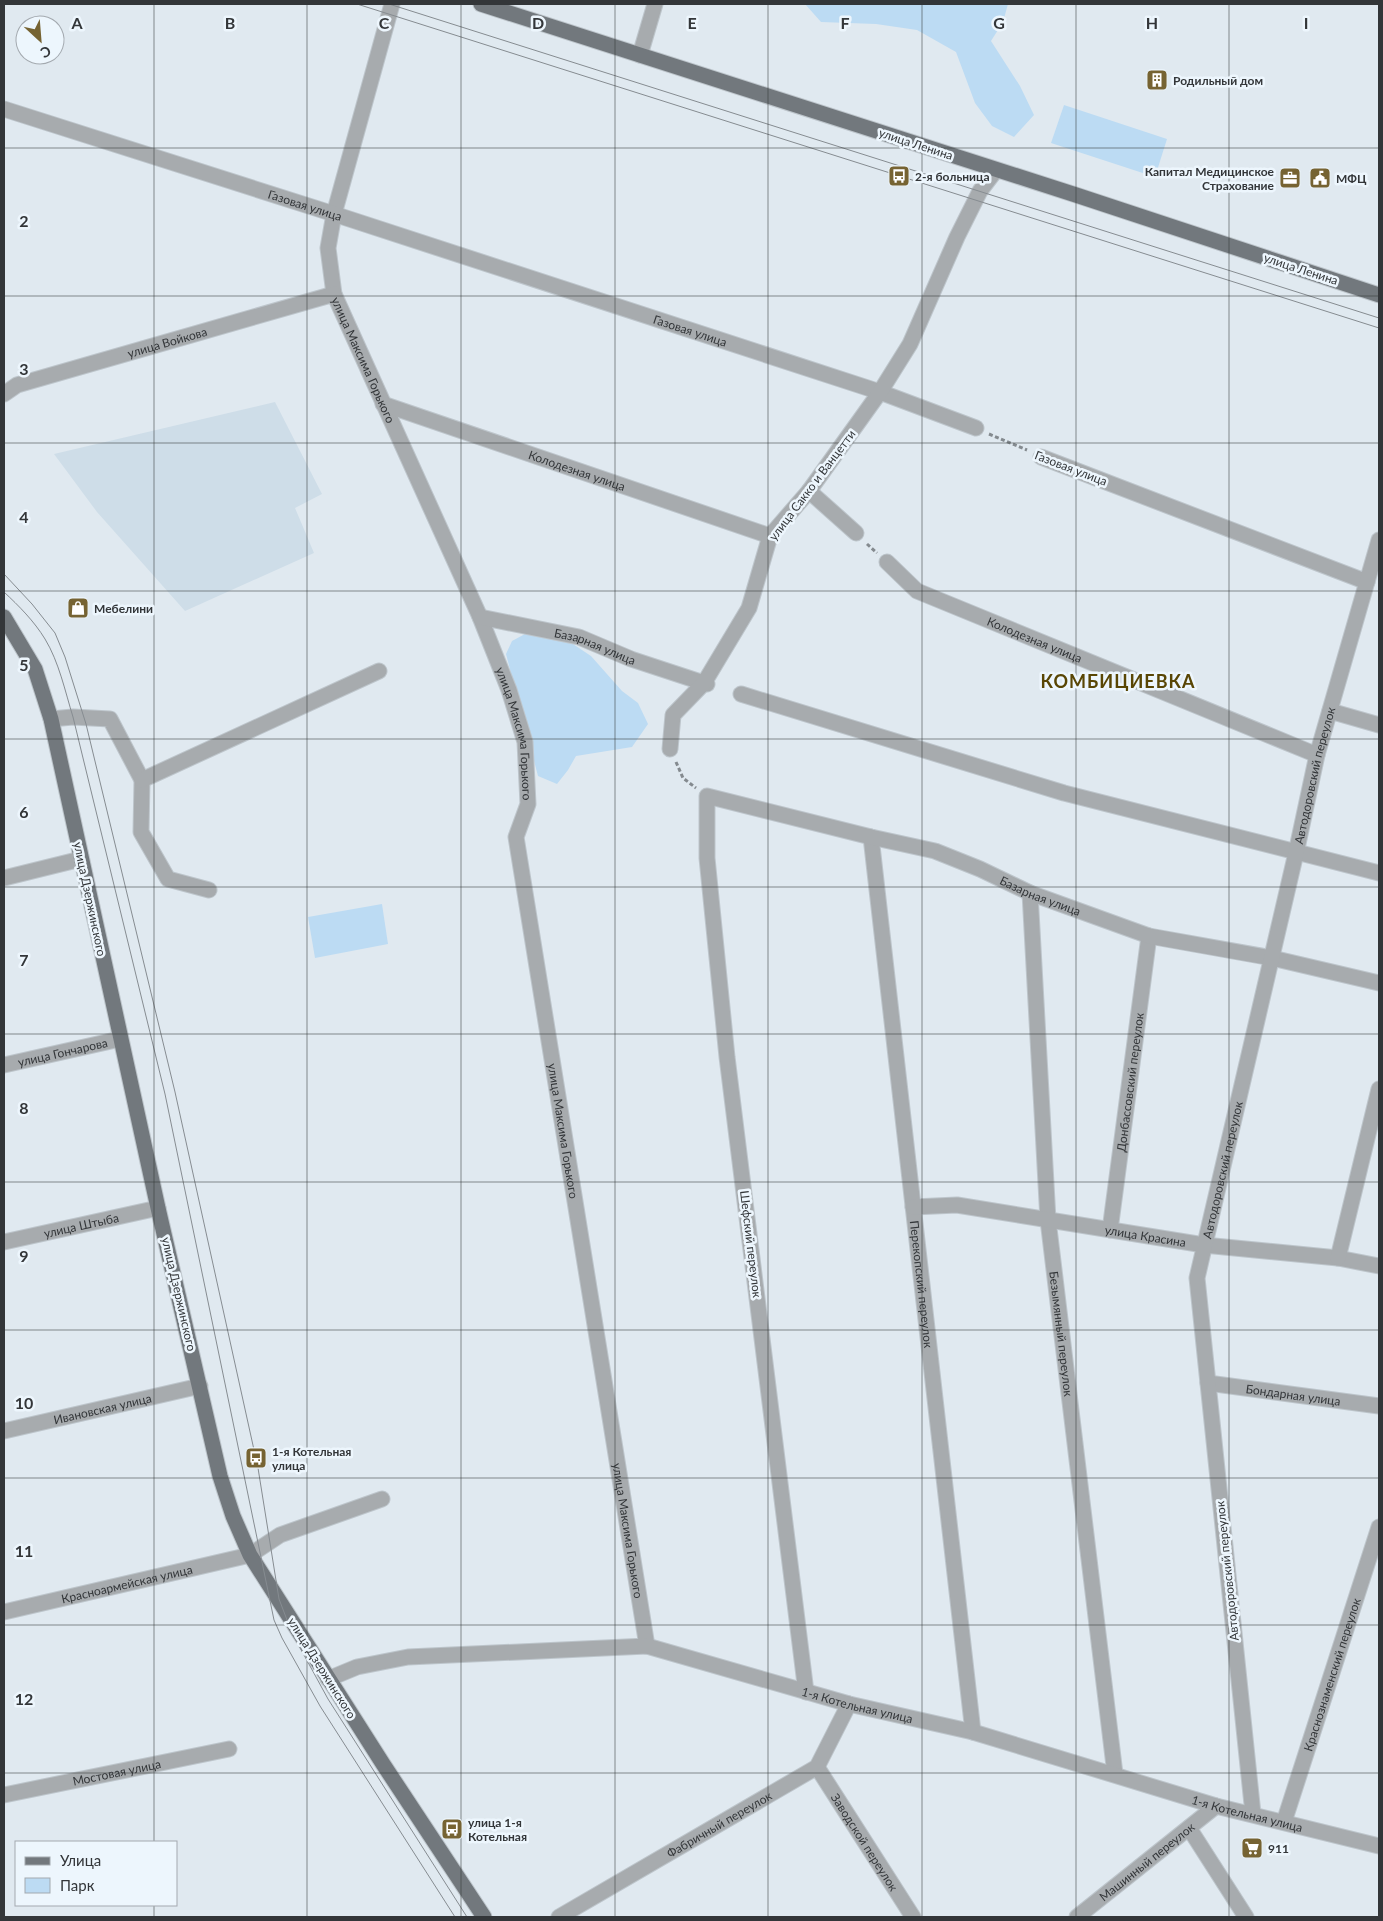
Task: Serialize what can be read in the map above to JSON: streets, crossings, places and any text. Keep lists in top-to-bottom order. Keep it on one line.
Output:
{"streets":{"main road":["улица Ленина","улица Дзержинского"],"street":["Газовая улица","улица Войкова","улица Максима Горького","Колодезная улица","улица Сакко и Ванцетти","Базарная улица","Автодоровский переулок","улица Гончарова","Донбассовский переулок","улица Штыба","улица Красина","Шефский переулок","Перекопский переулок","Безымянный переулок","Бондарная улица","Ивановская улица","Красноармейская улица","Краснознаменский переулок","1-я Котельная улица","Мостовая улица","Фабричный переулок","Заводской переулок","Машинный переулок"]},"crossings":[["улица Ленина","улица Сакко и Ванцетти"],["Газовая улица","улица Максима Горького"],["Газовая улица","улица Сакко и Ванцетти"],["Газовая улица","Автодоровский переулок"],["улица Войкова","улица Максима Горького"],["улица Максима Горького","Колодезная улица"],["улица Максима Горького","Базарная улица"],["улица Максима Горького","1-я Котельная улица"],["Колодезная улица","улица Сакко и Ванцетти"],["Колодезная улица","Автодоровский переулок"],["улица Сакко и Ванцетти","Базарная улица"],["Базарная улица","Автодоровский переулок"],["Базарная улица","Донбассовский переулок"],["Базарная улица","Шефский переулок"],["Базарная улица","Перекопский переулок"],["Базарная улица","Безымянный переулок"],["Автодоровский переулок","улица Красина"],["Автодоровский переулок","Бондарная улица"],["Автодоровский переулок","1-я Котельная улица"],["улица Дзержинского","улица Гончарова"],["улица Дзержинского","улица Штыба"],["улица Дзержинского","Ивановская улица"],["улица Дзержинского","Красноармейская улица"],["улица Дзержинского","1-я Котельная улица"],["Донбассовский переулок","улица Красина"],["улица Красина","Перекопский переулок"],["улица Красина","Безымянный переулок"],["Шефский переулок","1-я Котельная улица"],["Перекопский переулок","1-я Котельная улица"],["Безымянный переулок","1-я Котельная улица"],["Краснознаменский переулок","1-я Котельная улица"],["1-я Котельная улица","Машинный переулок"],["Фабричный переулок","Заводской переулок"]],"districts":["КОМБИЦИЕВКА"],"places":{"building":["Родильный дом"],"bus stop":["2-я больница","1-я Котельная улица","улица 1-я Котельная"],"office":["Капитал Медицинское Страхование"],"public building":["МФЦ"],"shop":["Мебелини"],"supermarket":["911"]},"legend":["Улица","Парк"],"north":"bottom right","grid":{"columns":["A","B","C","D","E","F","G","H","I"],"rows":["2","3","4","5","6","7","8","9","10","11","12"]}}
